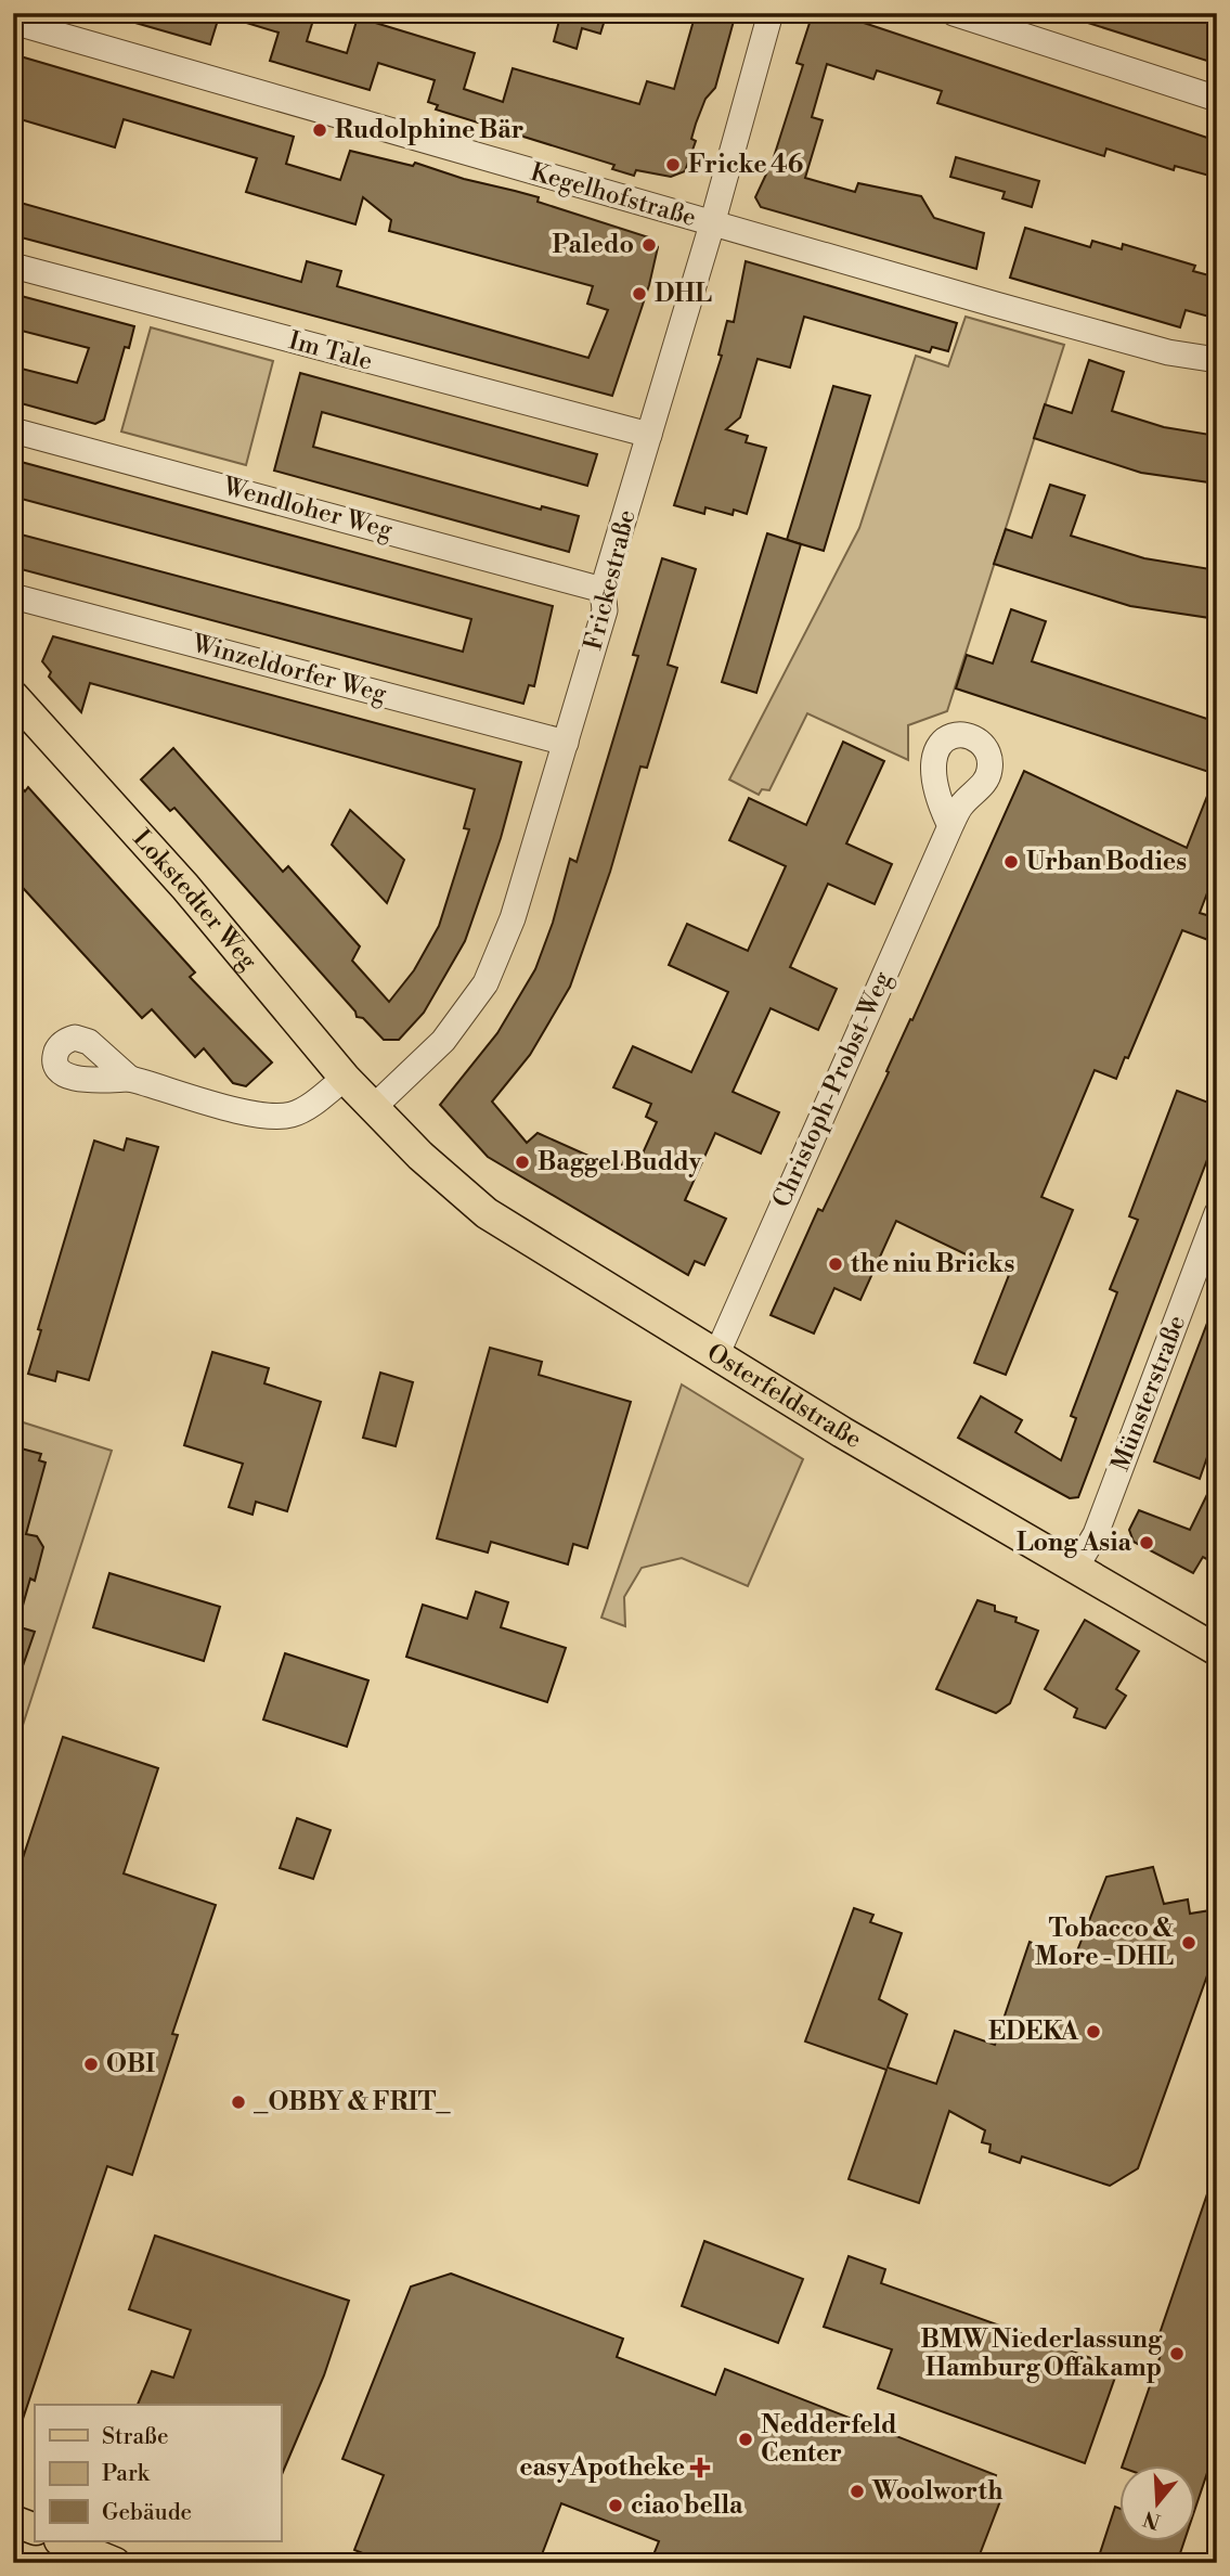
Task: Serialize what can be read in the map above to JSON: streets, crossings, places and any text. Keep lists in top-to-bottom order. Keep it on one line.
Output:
{"streets":{"main road":["Lokstedter Weg","Osterfeldstraße"],"street":["Kegelhofstraße","Im Tale","Wendloher Weg","Frickestraße","Winzeldorfer Weg","Christoph-Probst-Weg","Münsterstraße"]},"crossings":[["Kegelhofstraße","Frickestraße"],["Im Tale","Frickestraße"],["Wendloher Weg","Frickestraße"],["Frickestraße","Winzeldorfer Weg"],["Frickestraße","Lokstedter Weg"],["Frickestraße","Osterfeldstraße"],["Lokstedter Weg","Osterfeldstraße"],["Christoph-Probst-Weg","Osterfeldstraße"],["Münsterstraße","Osterfeldstraße"]],"places":{"other":["Rudolphine Bär","Fricke 46","Paledo","DHL","Urban Bodies","Baggel Buddy","the niu Bricks","Long Asia","Tobacco & More - DHL","EDEKA","OBI","_OBBY & FRIT_","BMW Niederlassung Hamburg Offakamp","Nedderfeld Center","Woolworth","ciao bella"],"health":["easyApotheke"]},"legend":["Straße","Park","Gebäude"],"north":"bottom"}
